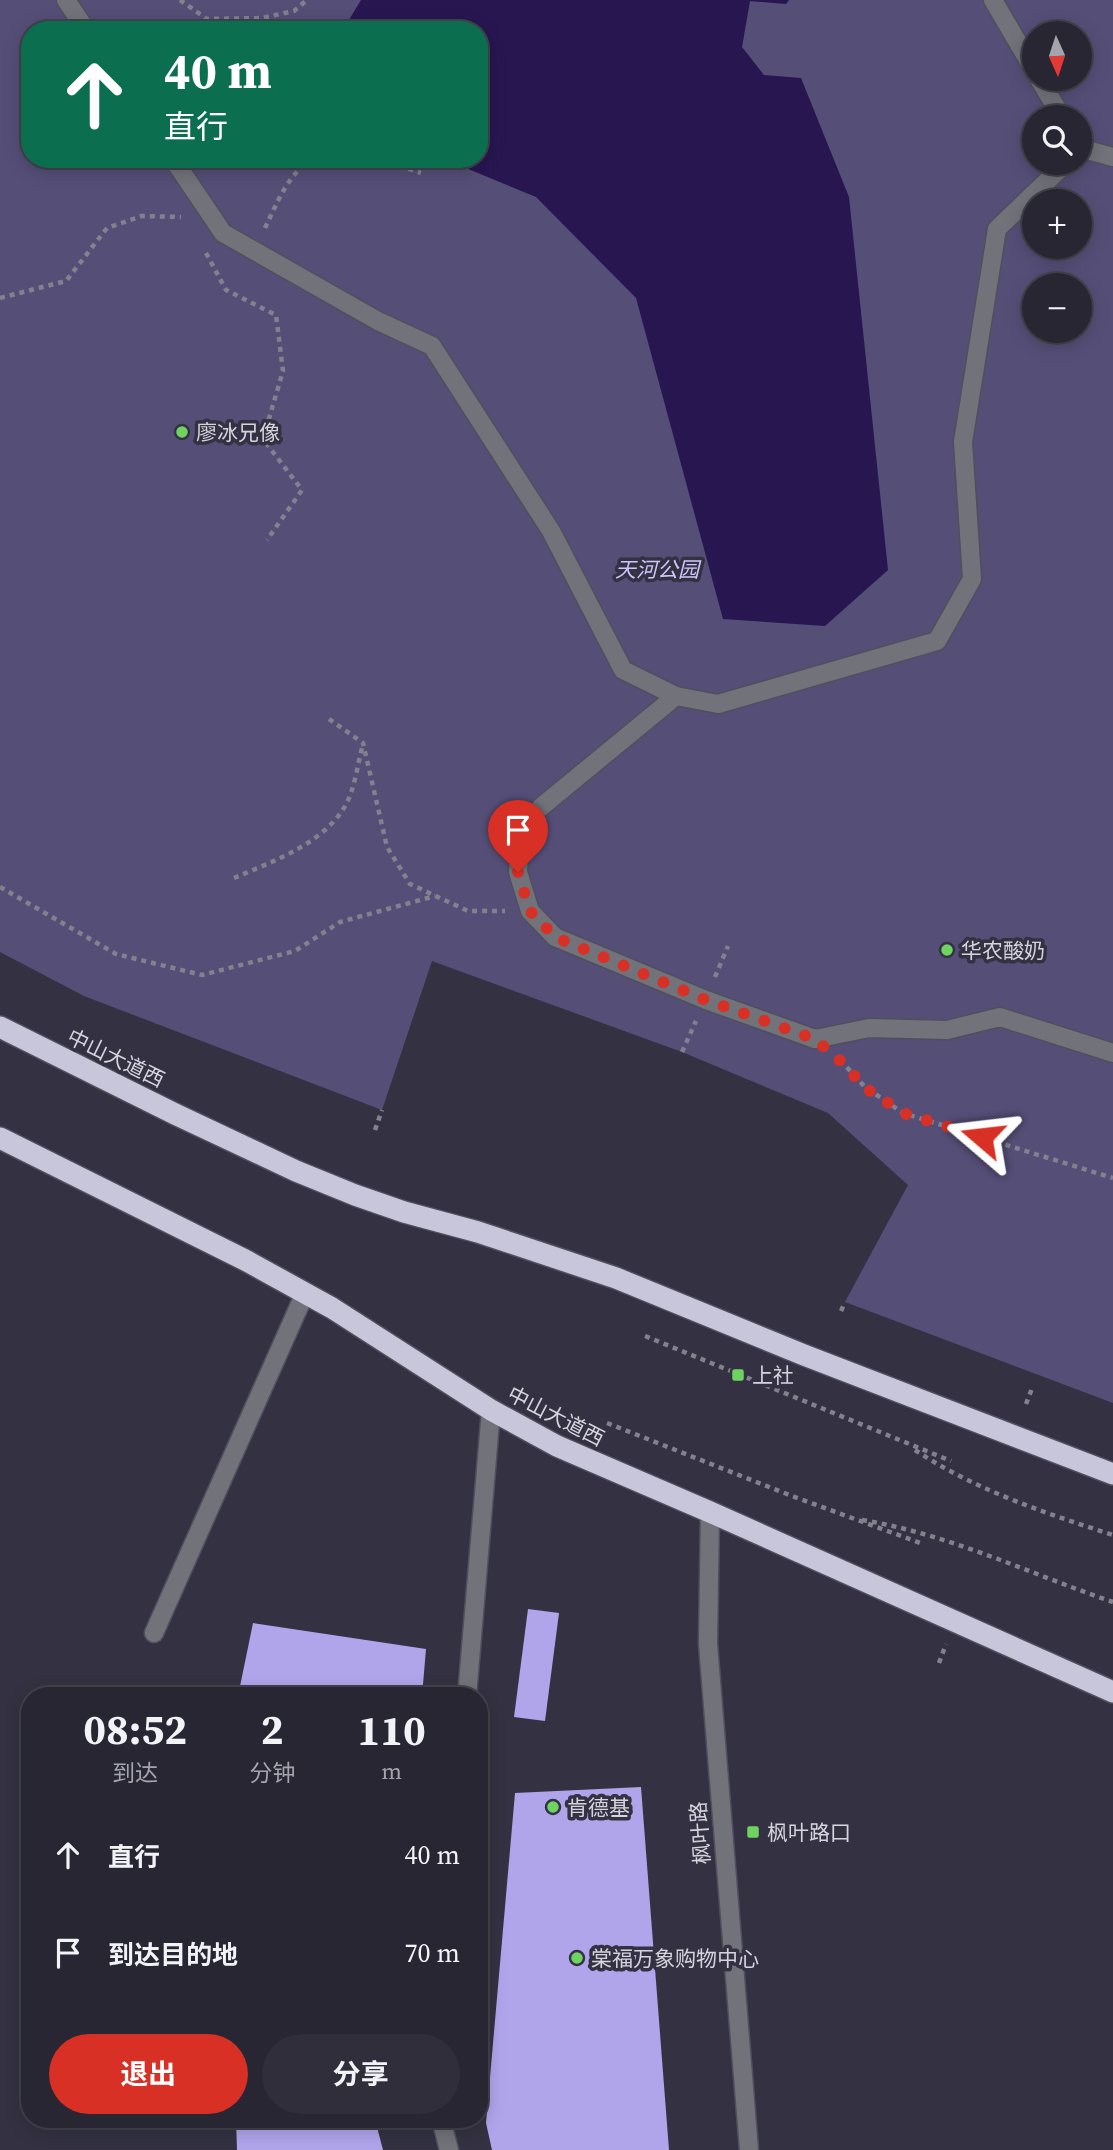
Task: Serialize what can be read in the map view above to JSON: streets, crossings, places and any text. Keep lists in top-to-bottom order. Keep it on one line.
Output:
{"streets":{"highway":["中山大道西"],"street":["枫叶路"]},"crossings":[["中山大道西","枫叶路"]],"parks":["天河公园"],"places":{"other":["廖冰兄像","华农酸奶","肯德基","棠福万象购物中心"],"transit":["上社","枫叶路口"]},"north":"bottom","page":{"map_buttons":["+","−"],"turn":["40 m","直行"],"eta":["08:52","到达","2","分钟","110","m"],"list":[{"name":"直行","value":"40 m"},{"name":"到达目的地","value":"70 m"}],"buttons":["退出","分享"]}}
